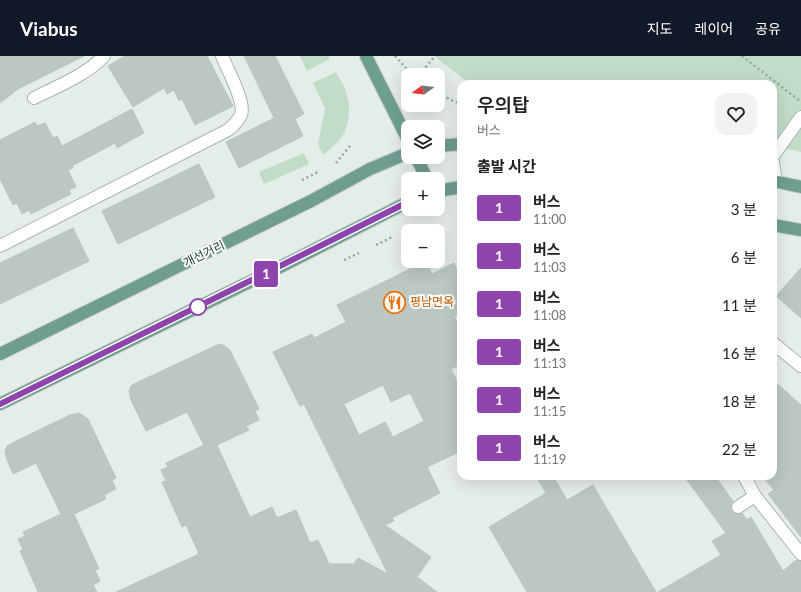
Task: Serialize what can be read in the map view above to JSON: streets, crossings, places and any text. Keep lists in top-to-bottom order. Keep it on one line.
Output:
{"streets":{"main road":["개선거리"]},"places":{"restaurant":["평남면옥"]},"lines":["bus line 1"],"north":"left","page":{"header":"Viabus","nav":["지도","레이어","공유"],"on_map":"1","map_buttons":["+","−"],"heading":[["우의탑","버스"],"출발 시간"],"list":[{"mark":"1","name":"버스","note":"11:00","value":"3 분"},{"mark":"1","name":"버스","note":"11:03","value":"6 분"},{"mark":"1","name":"버스","note":"11:08","value":"11 분"},{"mark":"1","name":"버스","note":"11:13","value":"16 분"},{"mark":"1","name":"버스","note":"11:15","value":"18 분"},{"mark":"1","name":"버스","note":"11:19","value":"22 분"}]}}
